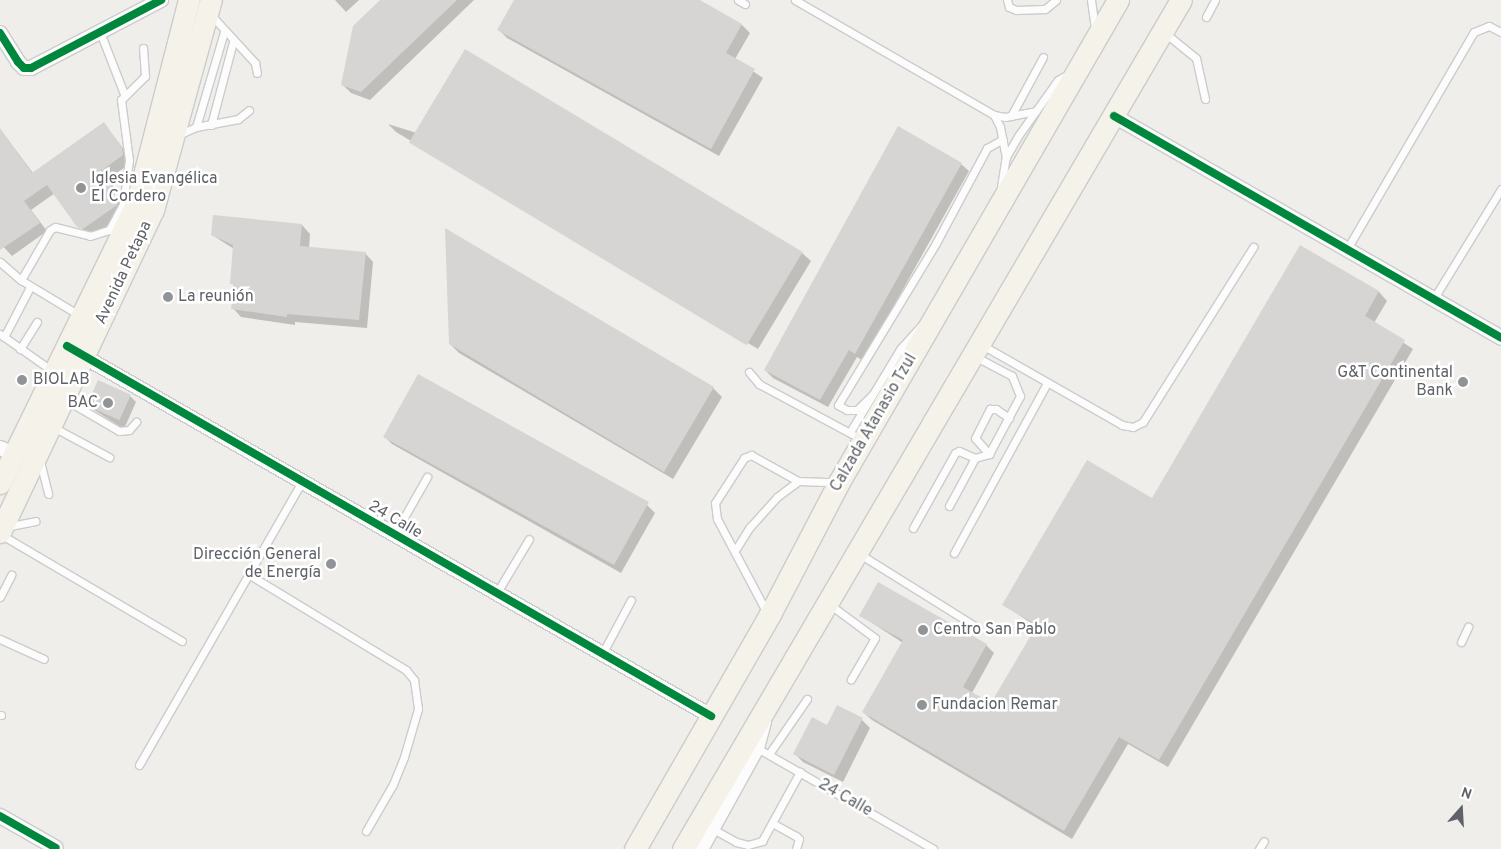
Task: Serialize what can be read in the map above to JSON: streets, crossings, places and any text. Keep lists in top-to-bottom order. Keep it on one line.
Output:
{"streets":{"main road":["Avenida Petapa","Calzada Atanasio Tzul"],"street":["24 Calle"]},"crossings":[["Avenida Petapa","24 Calle"],["Calzada Atanasio Tzul","24 Calle"]],"places":["Iglesia Evangélica El Cordero","La reunión","BIOLAB","G&T Continental Bank","BAC","Dirección General de Energía","Centro San Pablo","Fundacion Remar"],"north":"top"}
